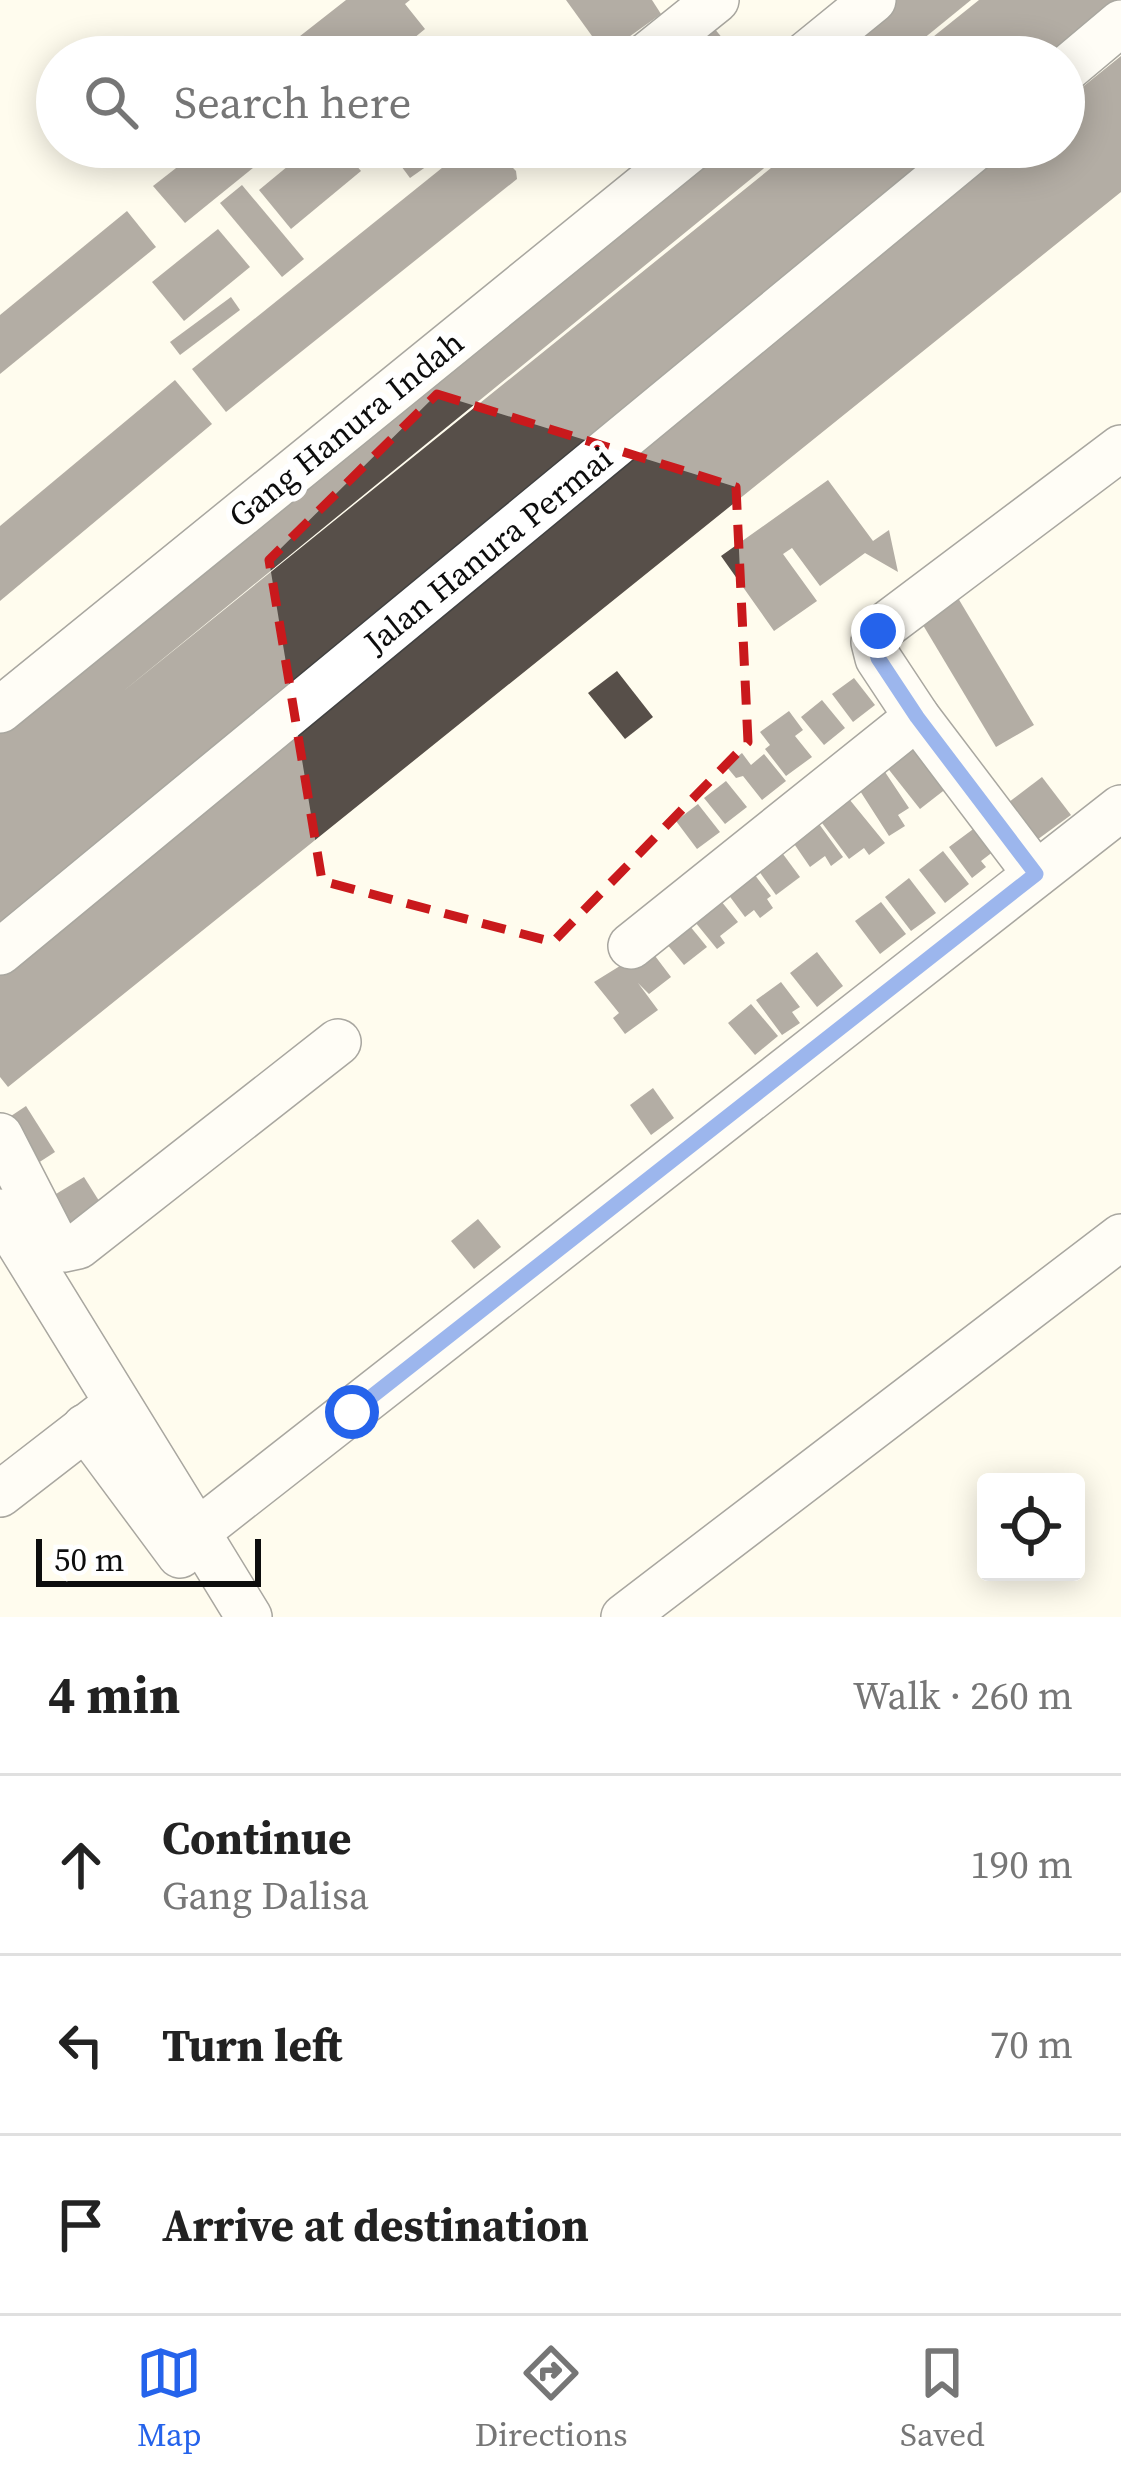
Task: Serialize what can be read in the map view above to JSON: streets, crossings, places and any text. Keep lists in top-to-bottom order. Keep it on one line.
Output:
{"streets":{"street":["Gang Hanura Indah","Jalan Hanura Permai"]},"scale_bar":"50 m","page":{"search":"Search here","scale":"50 m","heading":["4 min","Walk · 260 m"],"list":[["Continue","Gang Dalisa","190 m"],["Turn left","70 m"],"Arrive at destination"],"nav":["Map","Directions","Saved"]}}
